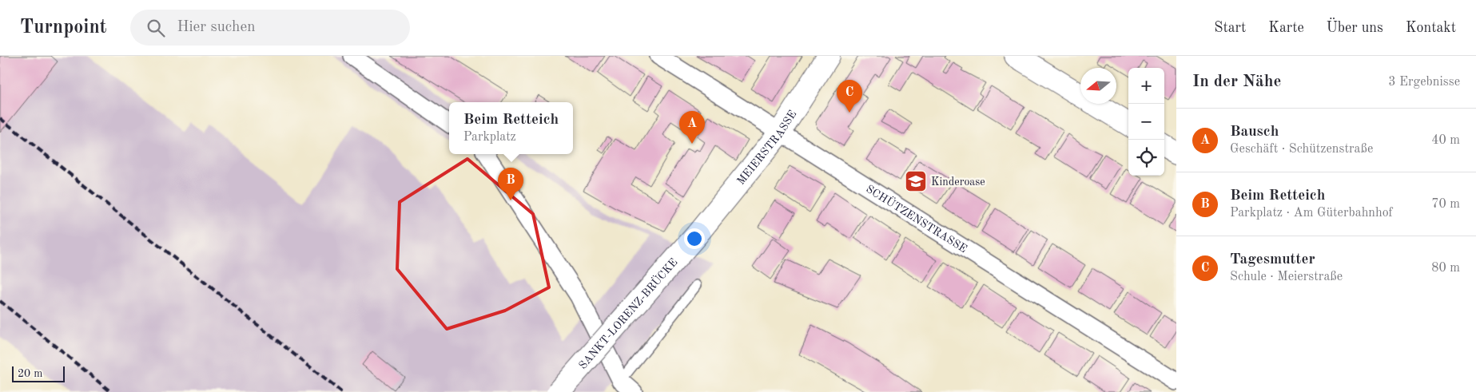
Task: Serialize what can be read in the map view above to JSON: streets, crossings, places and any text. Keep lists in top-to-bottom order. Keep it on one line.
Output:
{"streets":{"main road":["MEIERSTRASSE","SANKT-LORENZ-BRÜCKE"],"street":["SCHÜTZENSTRASSE"]},"crossings":[["MEIERSTRASSE","SCHÜTZENSTRASSE"],["MEIERSTRASSE","SANKT-LORENZ-BRÜCKE"]],"places":{"school or university":["Kinderoase"]},"scale_bar":"20 m","north":"left","page":{"header":"Turnpoint","search":"Hier suchen","nav":["Start","Karte","Über uns","Kontakt"],"heading":["In der Nähe","3 Ergebnisse"],"map_buttons":["+","−"],"pins":["C","A","B"],"popup":["Beim Retteich","Parkplatz"],"list":[{"mark":"A","name":"Bausch","note":"Geschäft · Schützenstraße","value":"40 m"},{"mark":"B","name":"Beim Retteich","note":"Parkplatz · Am Güterbahnhof","value":"70 m"},{"mark":"C","name":"Tagesmutter","note":"Schule · Meierstraße","value":"80 m"}],"scale":"20 m"}}
